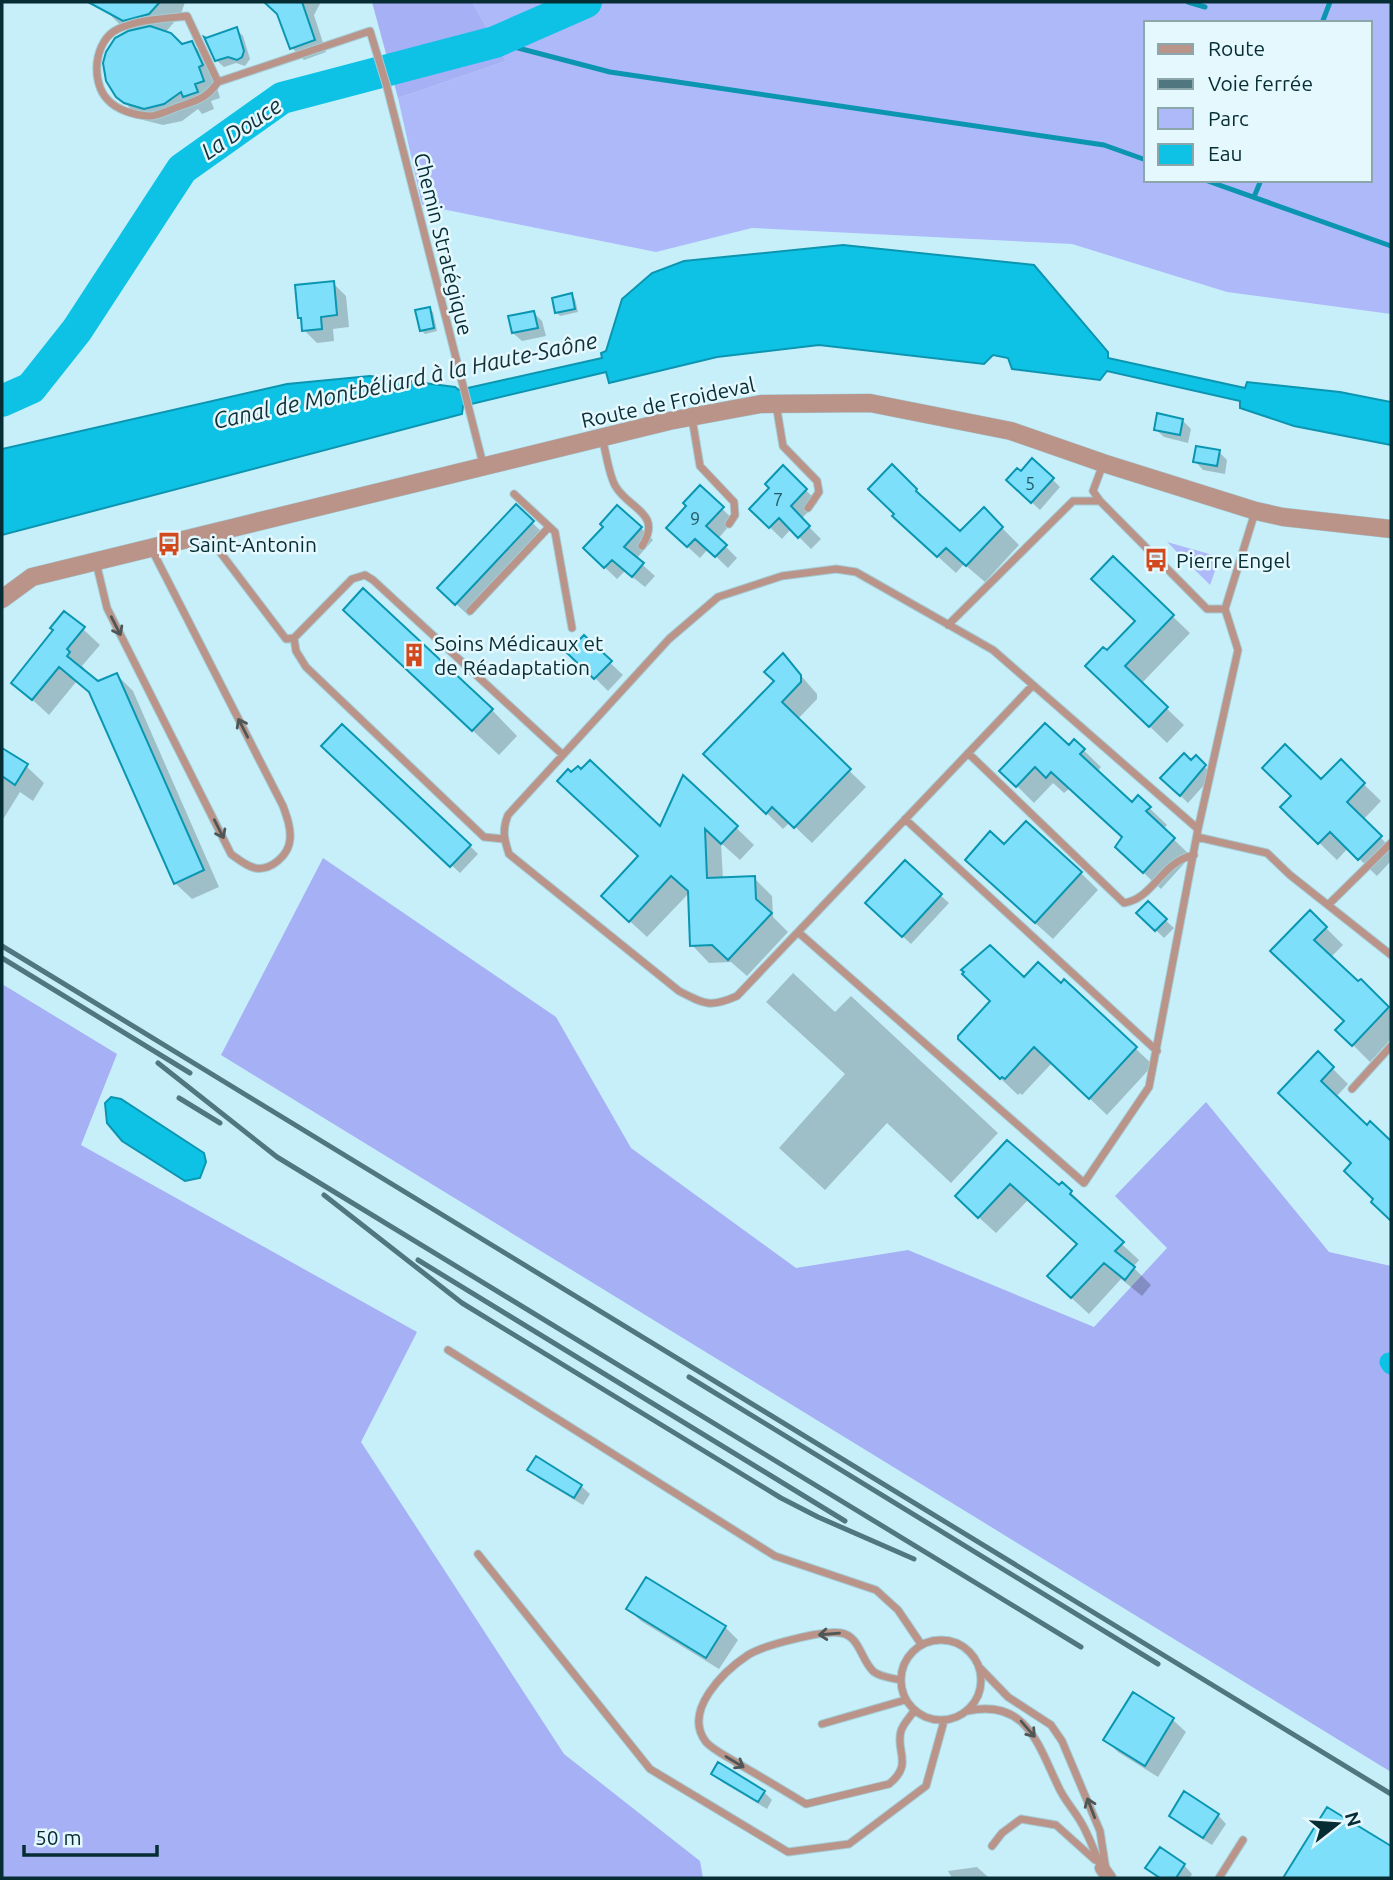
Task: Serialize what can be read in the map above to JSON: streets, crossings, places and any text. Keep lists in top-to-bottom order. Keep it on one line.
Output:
{"streets":{"street":["Route de Froideval"],"lane":["Chemin Stratégique"]},"crossings":[["Chemin Stratégique","Route de Froideval"]],"water":["La Douce","Canal de Montbéliard à la Haute-Saône"],"places":{"bus stop":["Saint-Antonin","Pierre Engel"],"building":["Soins Médicaux et de Réadaptation"]},"house_numbers":["5","7","9"],"legend":["Route","Voie ferrée","Parc","Eau"],"scale_bar":"50 m","north":"right"}
